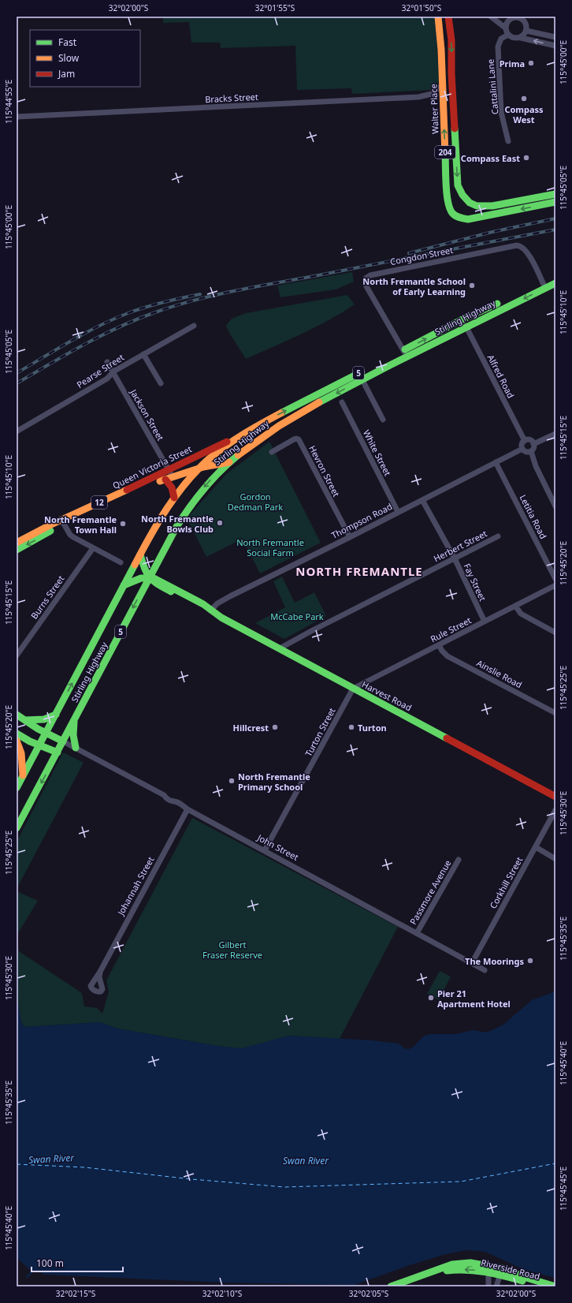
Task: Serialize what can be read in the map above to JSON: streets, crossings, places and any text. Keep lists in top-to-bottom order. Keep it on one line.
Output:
{"streets":{"main road":["Walter Place","204","Stirling Highway","5","Queen Victoria Street","12","Harvest Road","Riverside Road"],"street":["Cattalini Lane","Bracks Street","Congdon Street","Pearse Street","Alfred Road","Jackson Street","White Street","Hevron Street","Letitia Road","Thompson Road","Herbert Street","Fay Street","Burns Street","Rule Street","Ainslie Road","Turton Street","John Street","Corkhill Street","Johannah Street","Passmore Avenue"]},"crossings":[["Bracks Street","Walter Place"],["Congdon Street","Stirling Highway"],["Stirling Highway","Alfred Road"],["Stirling Highway","Queen Victoria Street"],["Stirling Highway","12"],["Stirling Highway","Harvest Road"],["Stirling Highway","John Street"],["Pearse Street","Jackson Street"],["Alfred Road","Thompson Road"],["Jackson Street","Queen Victoria Street"],["White Street","Thompson Road"],["Queen Victoria Street","12"],["Hevron Street","Thompson Road"],["Letitia Road","Thompson Road"],["Thompson Road","Fay Street"],["Thompson Road","Harvest Road"],["Herbert Street","Fay Street"],["Herbert Street","Harvest Road"],["Fay Street","Rule Street"],["Rule Street","Ainslie Road"],["Rule Street","Harvest Road"],["Rule Street","Turton Street"],["Harvest Road","Turton Street"],["Turton Street","John Street"],["John Street","Corkhill Street"],["John Street","Johannah Street"],["John Street","Passmore Avenue"]],"districts":["NORTH FREMANTLE"],"water":["Swan River"],"parks":["Gordon Dedman Park","North Fremantle Social Farm","McCabe Park","Gilbert Fraser Reserve"],"places":["Prima","Compass West","Compass East","North Fremantle School of Early Learning","North Fremantle Bowls Club","North Fremantle Town Hall","Hillcrest","Turton","North Fremantle Primary School","The Moorings","Pier 21 Apartment Hotel"],"legend":["Fast","Slow","Jam"],"scale_bar":"100 m","coordinates":["32°02'00\"S","32°01'55\"S","32°01'50\"S","115°45'00\"E","115°44'55\"E","115°45'05\"E","115°45'10\"E","115°45'15\"E","115°45'20\"E","115°45'25\"E","115°45'30\"E","115°45'35\"E","115°45'40\"E","115°45'45\"E","32°02'15\"S","32°02'10\"S","32°02'05\"S"]}
